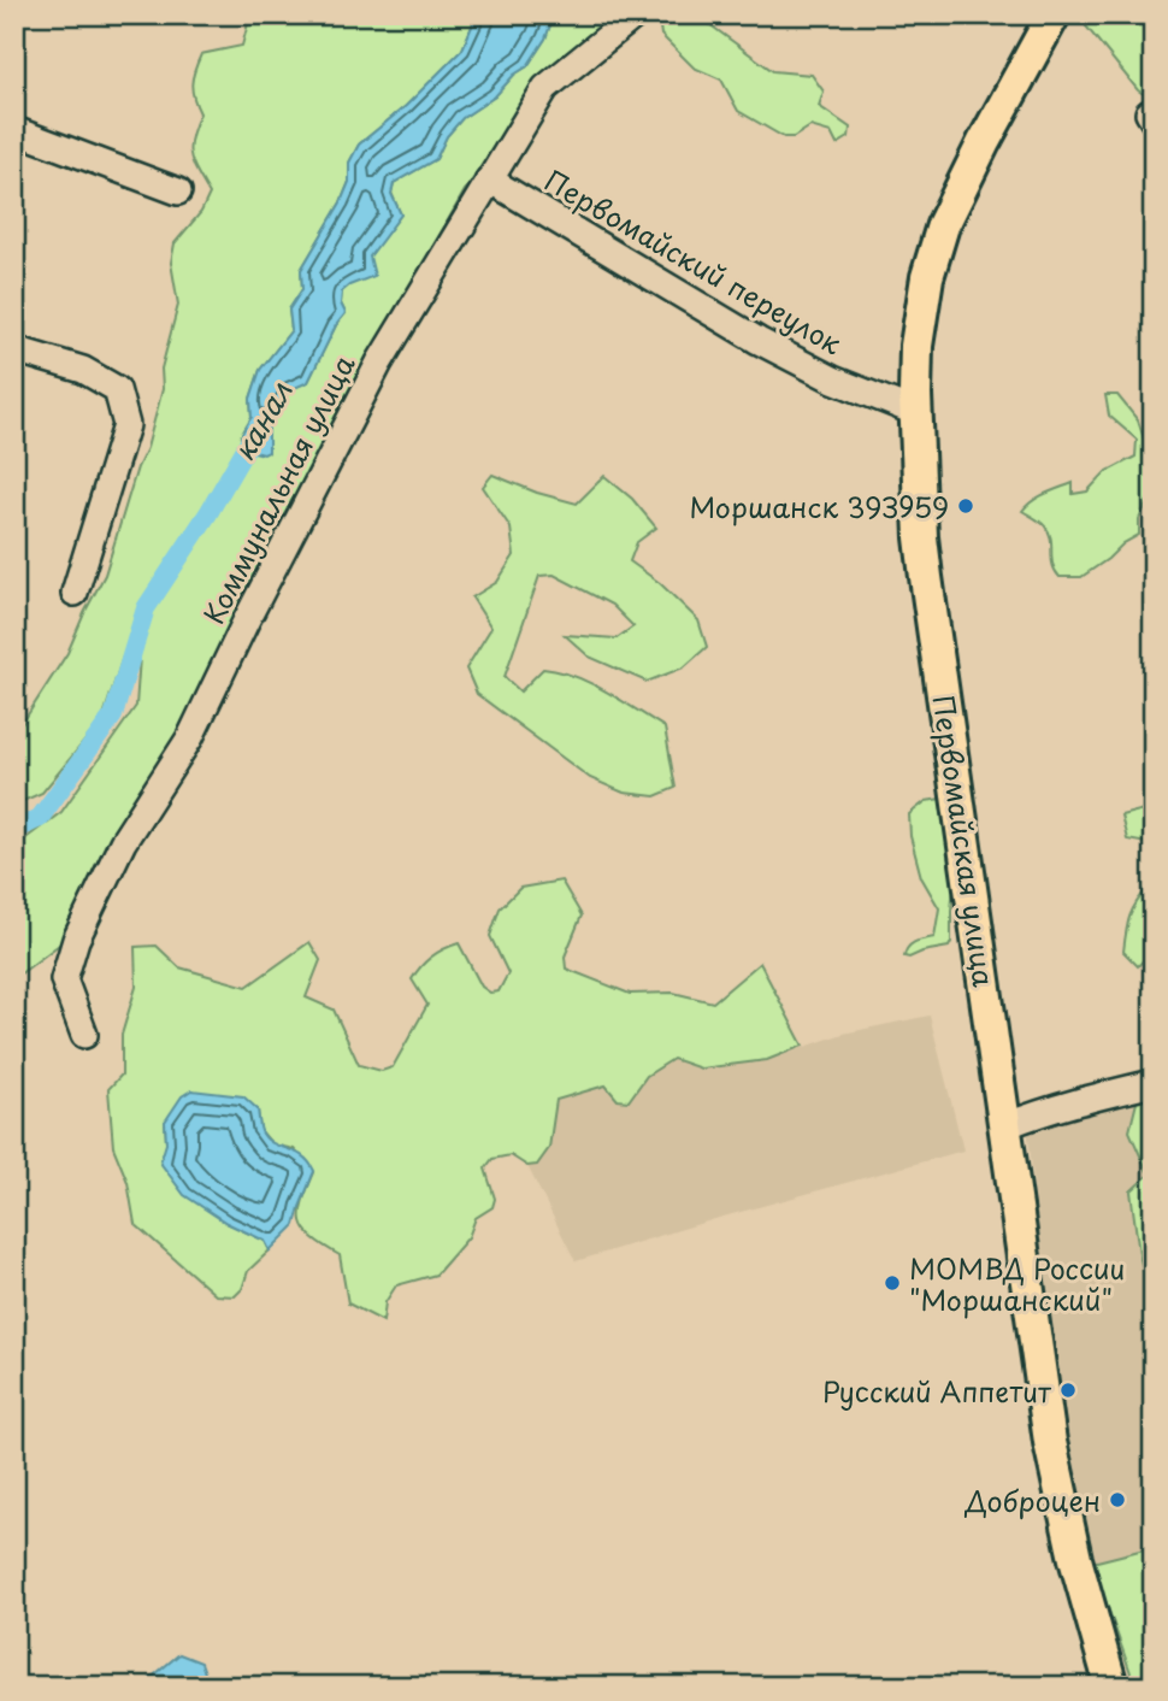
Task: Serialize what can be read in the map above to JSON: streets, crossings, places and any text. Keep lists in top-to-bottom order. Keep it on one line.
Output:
{"streets":{"main road":["Первомайская улица"],"street":["Первомайский переулок","Коммунальная улица"]},"crossings":[["Первомайский переулок","Коммунальная улица"],["Первомайский переулок","Первомайская улица"]],"water":["канал"],"places":["Моршанск 393959","МОМВД России \"Моршанский\"","Русский Аппетит","Доброцен"]}
